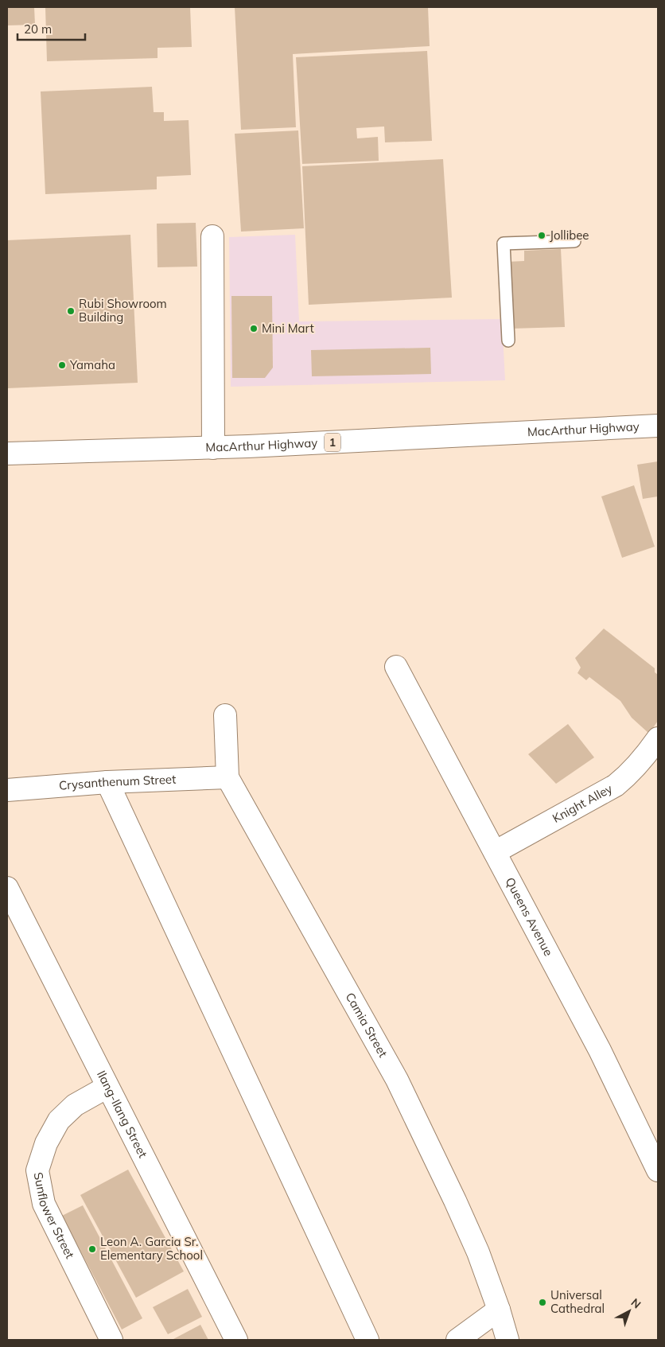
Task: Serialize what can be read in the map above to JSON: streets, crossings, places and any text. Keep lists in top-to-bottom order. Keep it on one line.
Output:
{"streets":{"main road":["MacArthur Highway","1","Crysanthenum Street","Knight Alley","Queens Avenue","Camia Street","Ilang-Ilang Street","Sunflower Street"]},"crossings":[["Crysanthenum Street","Camia Street"],["Knight Alley","Queens Avenue"],["Ilang-Ilang Street","Sunflower Street"]],"places":["Jollibee","Rubi Showroom Building","Mini Mart","Yamaha","Leon A. Garcia Sr. Elementary School","Universal Cathedral"],"scale_bar":"20 m","north":"top right"}
